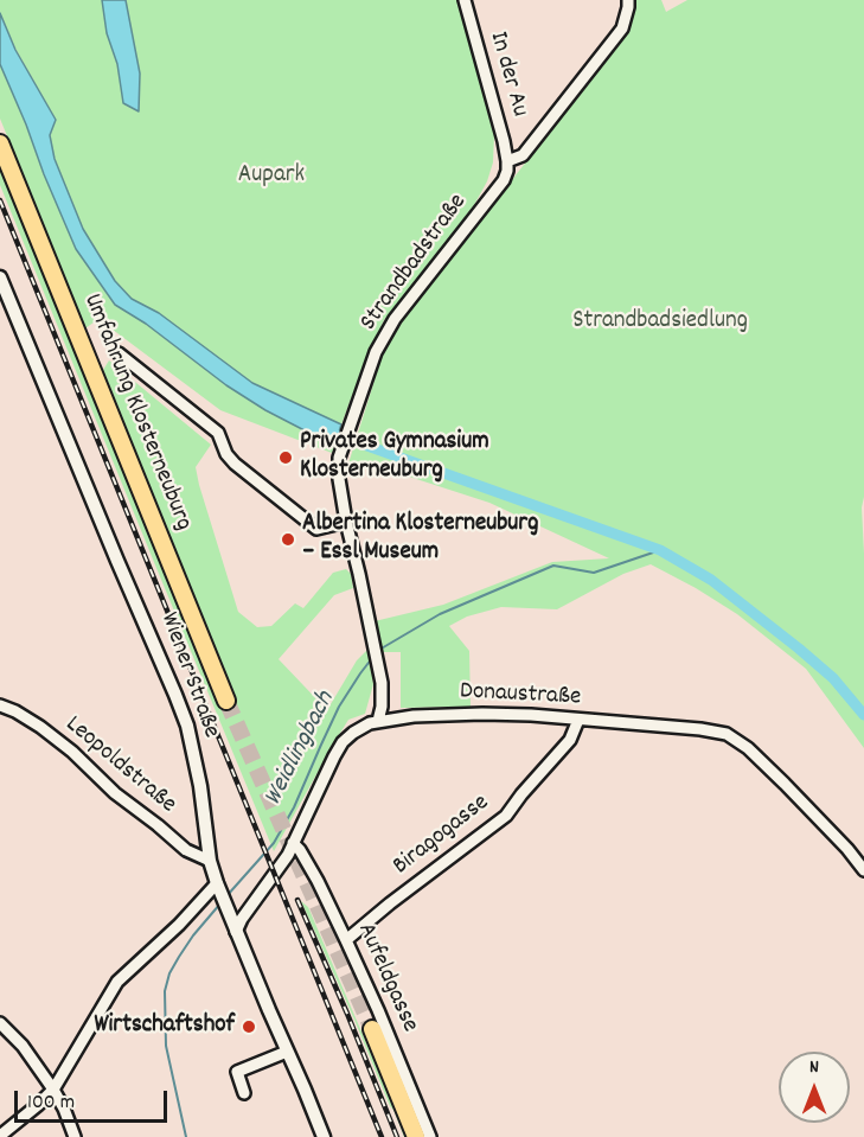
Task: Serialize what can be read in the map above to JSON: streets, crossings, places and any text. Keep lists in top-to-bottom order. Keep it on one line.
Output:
{"streets":{"main road":["Umfahrung Klosterneuburg"],"street":["In der Au","Strandbadstraße","Wiener Straße","Donaustraße","Leopoldstraße","Biragogasse","Aufeldgasse"]},"crossings":[["In der Au","Strandbadstraße"],["Strandbadstraße","Donaustraße"],["Wiener Straße","Donaustraße"],["Wiener Straße","Leopoldstraße"],["Donaustraße","Biragogasse"],["Donaustraße","Aufeldgasse"],["Biragogasse","Aufeldgasse"]],"water":["Weidlingbach"],"parks":["Aupark","Strandbadsiedlung"],"places":["Privates Gymnasium Klosterneuburg","Albertina Klosterneuburg – Essl Museum","Wirtschaftshof"],"scale_bar":"100 m","north":"top"}
